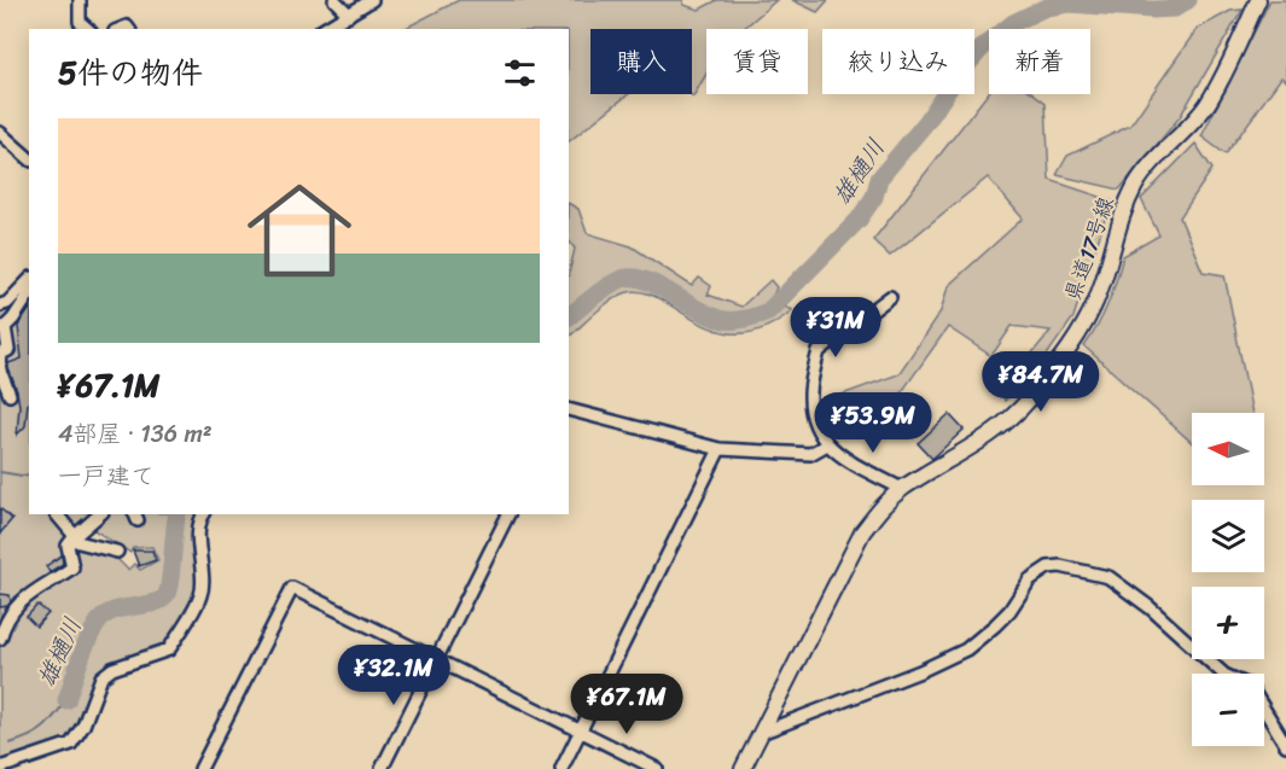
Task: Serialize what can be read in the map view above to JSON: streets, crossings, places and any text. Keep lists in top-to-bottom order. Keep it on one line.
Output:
{"streets":{"main road":["県道17号線"]},"water":["雄樋川"],"north":"left","page":{"chip":["購入","賃貸","絞り込み","新着"],"heading":"5件の物件","list":[{"name":"¥67.1M","note":"4部屋 · 136 m² · 一戸建て"}],"price":["¥31M","¥84.7M","¥53.9M","¥32.1M","¥67.1M"],"map_buttons":["+","−"]}}
